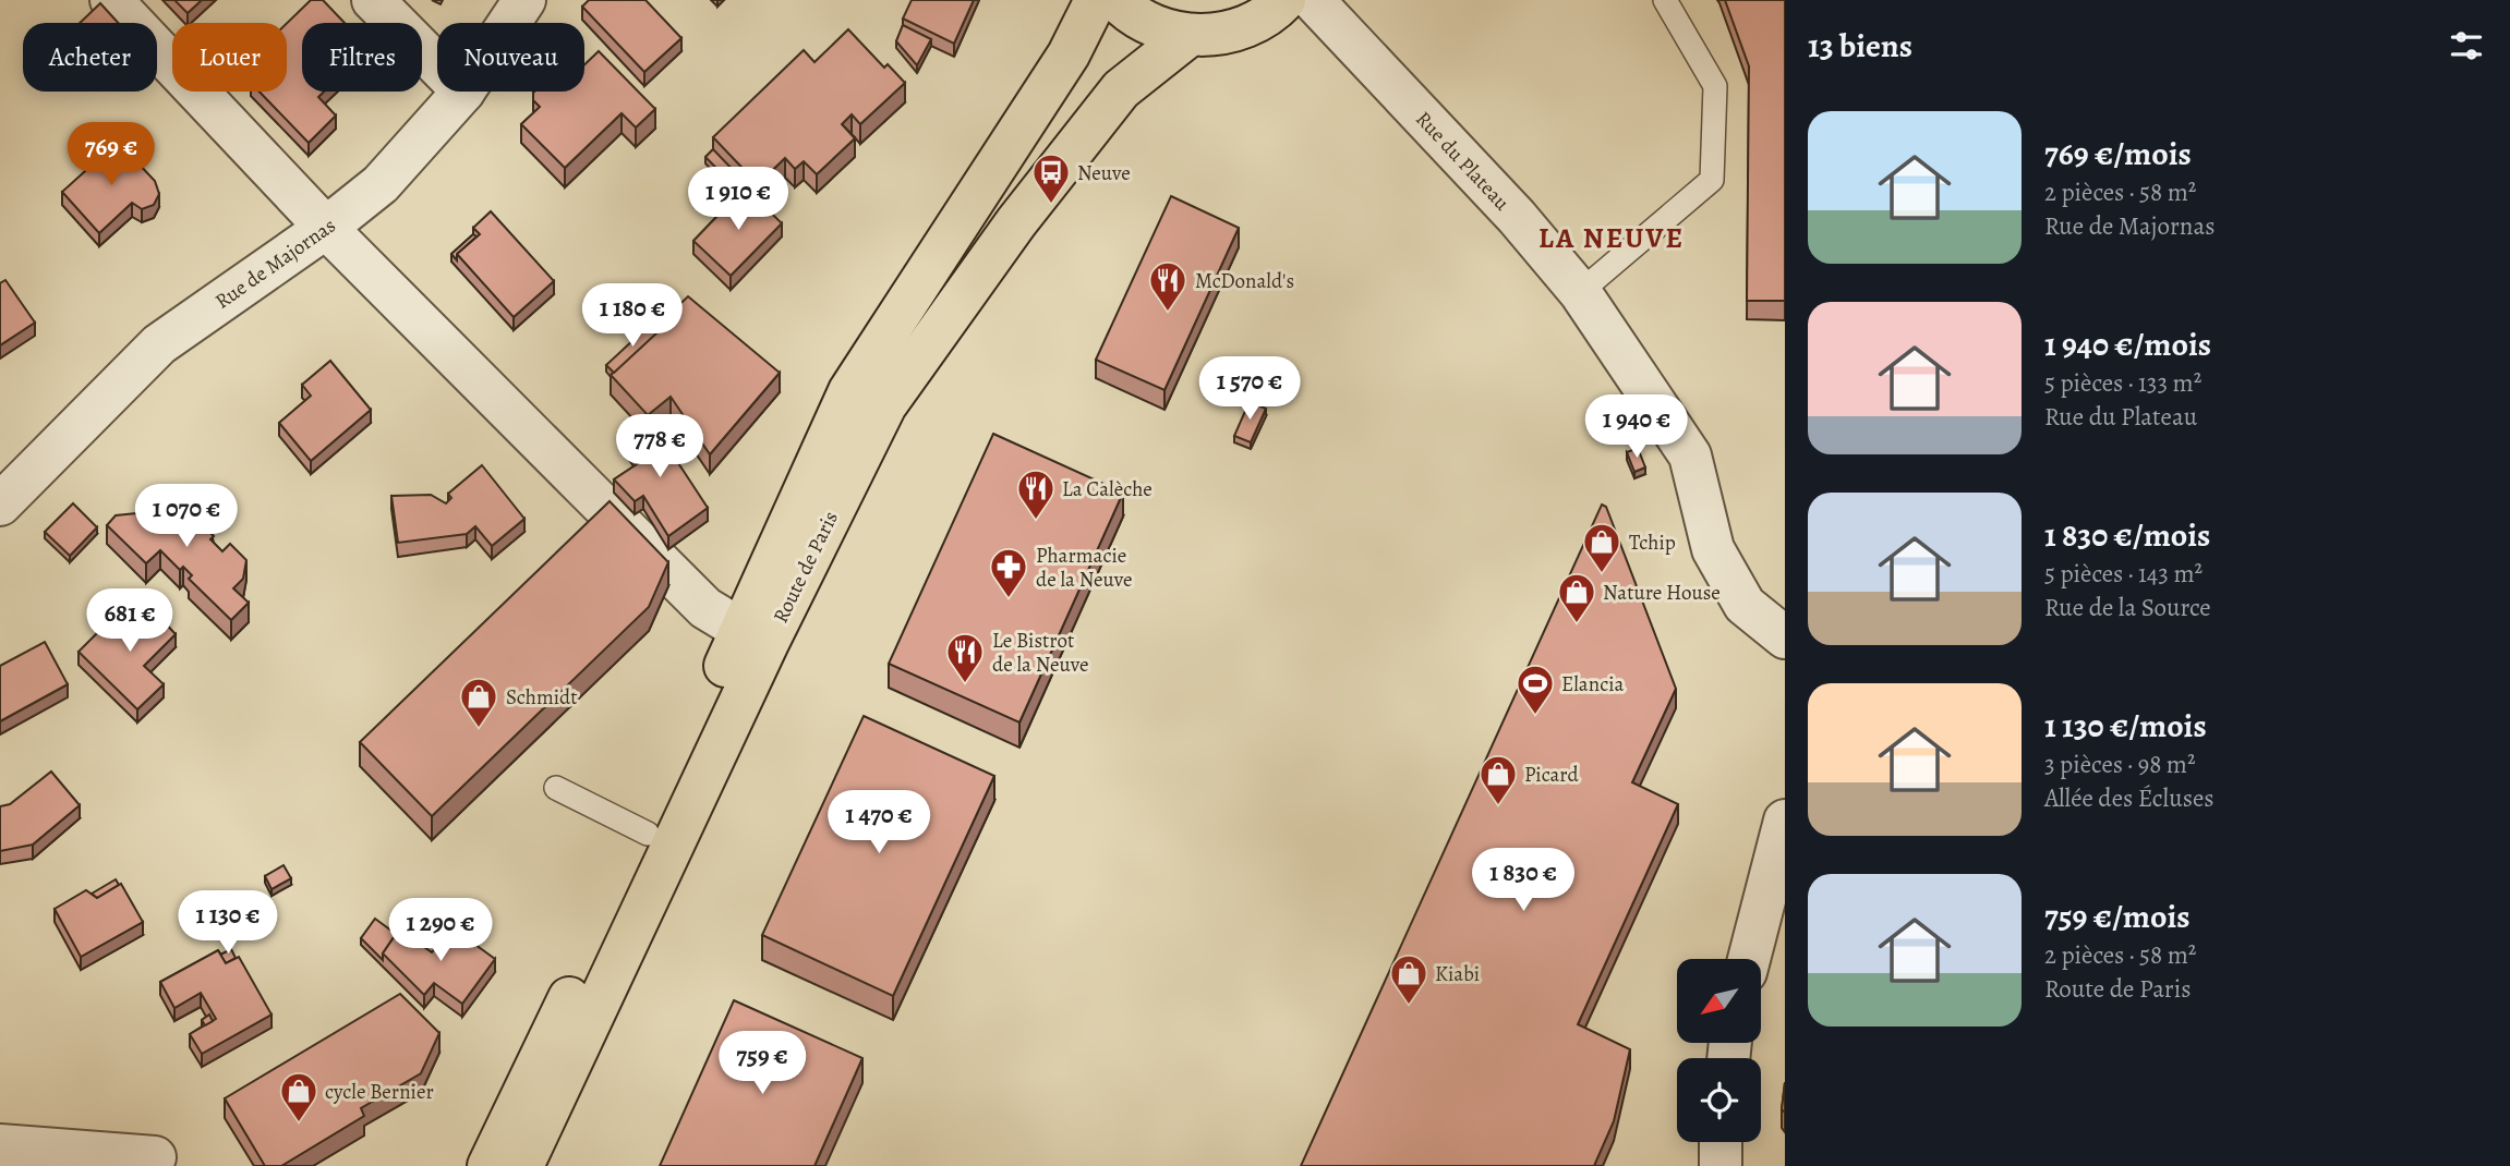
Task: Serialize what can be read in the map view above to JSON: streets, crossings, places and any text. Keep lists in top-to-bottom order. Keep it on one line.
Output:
{"streets":{"main road":["Route de Paris"],"street":["Rue du Plateau","Rue de Majornas"]},"districts":["LA NEUVE"],"places":{"bus stop":["Neuve"],"restaurant":["McDonald's","La Calèche","Le Bistrot de la Neuve"],"shop":["Tchip","Nature House","Schmidt","Picard","Kiabi","cycle Bernier"],"pharmacy":["Pharmacie de la Neuve"],"sports":["Elancia"]},"north":"bottom left","page":{"heading":"13 biens","chip":["Acheter","Louer","Filtres","Nouveau"],"list":[{"name":"769 €/mois","note":"2 pièces · 58 m² · Rue de Majornas"},{"name":"1 940 €/mois","note":"5 pièces · 133 m² · Rue du Plateau"},{"name":"1 830 €/mois","note":"5 pièces · 143 m² · Rue de la Source"},{"name":"1 130 €/mois","note":"3 pièces · 98 m² · Allée des Écluses"},{"name":"759 €/mois","note":"2 pièces · 58 m² · Route de Paris"}],"price":["769 €","1 910 €","1 180 €","1 570 €","1 940 €","778 €","1 070 €","681 €","1 470 €","1 830 €","1 130 €","1 290 €","759 €"]}}
